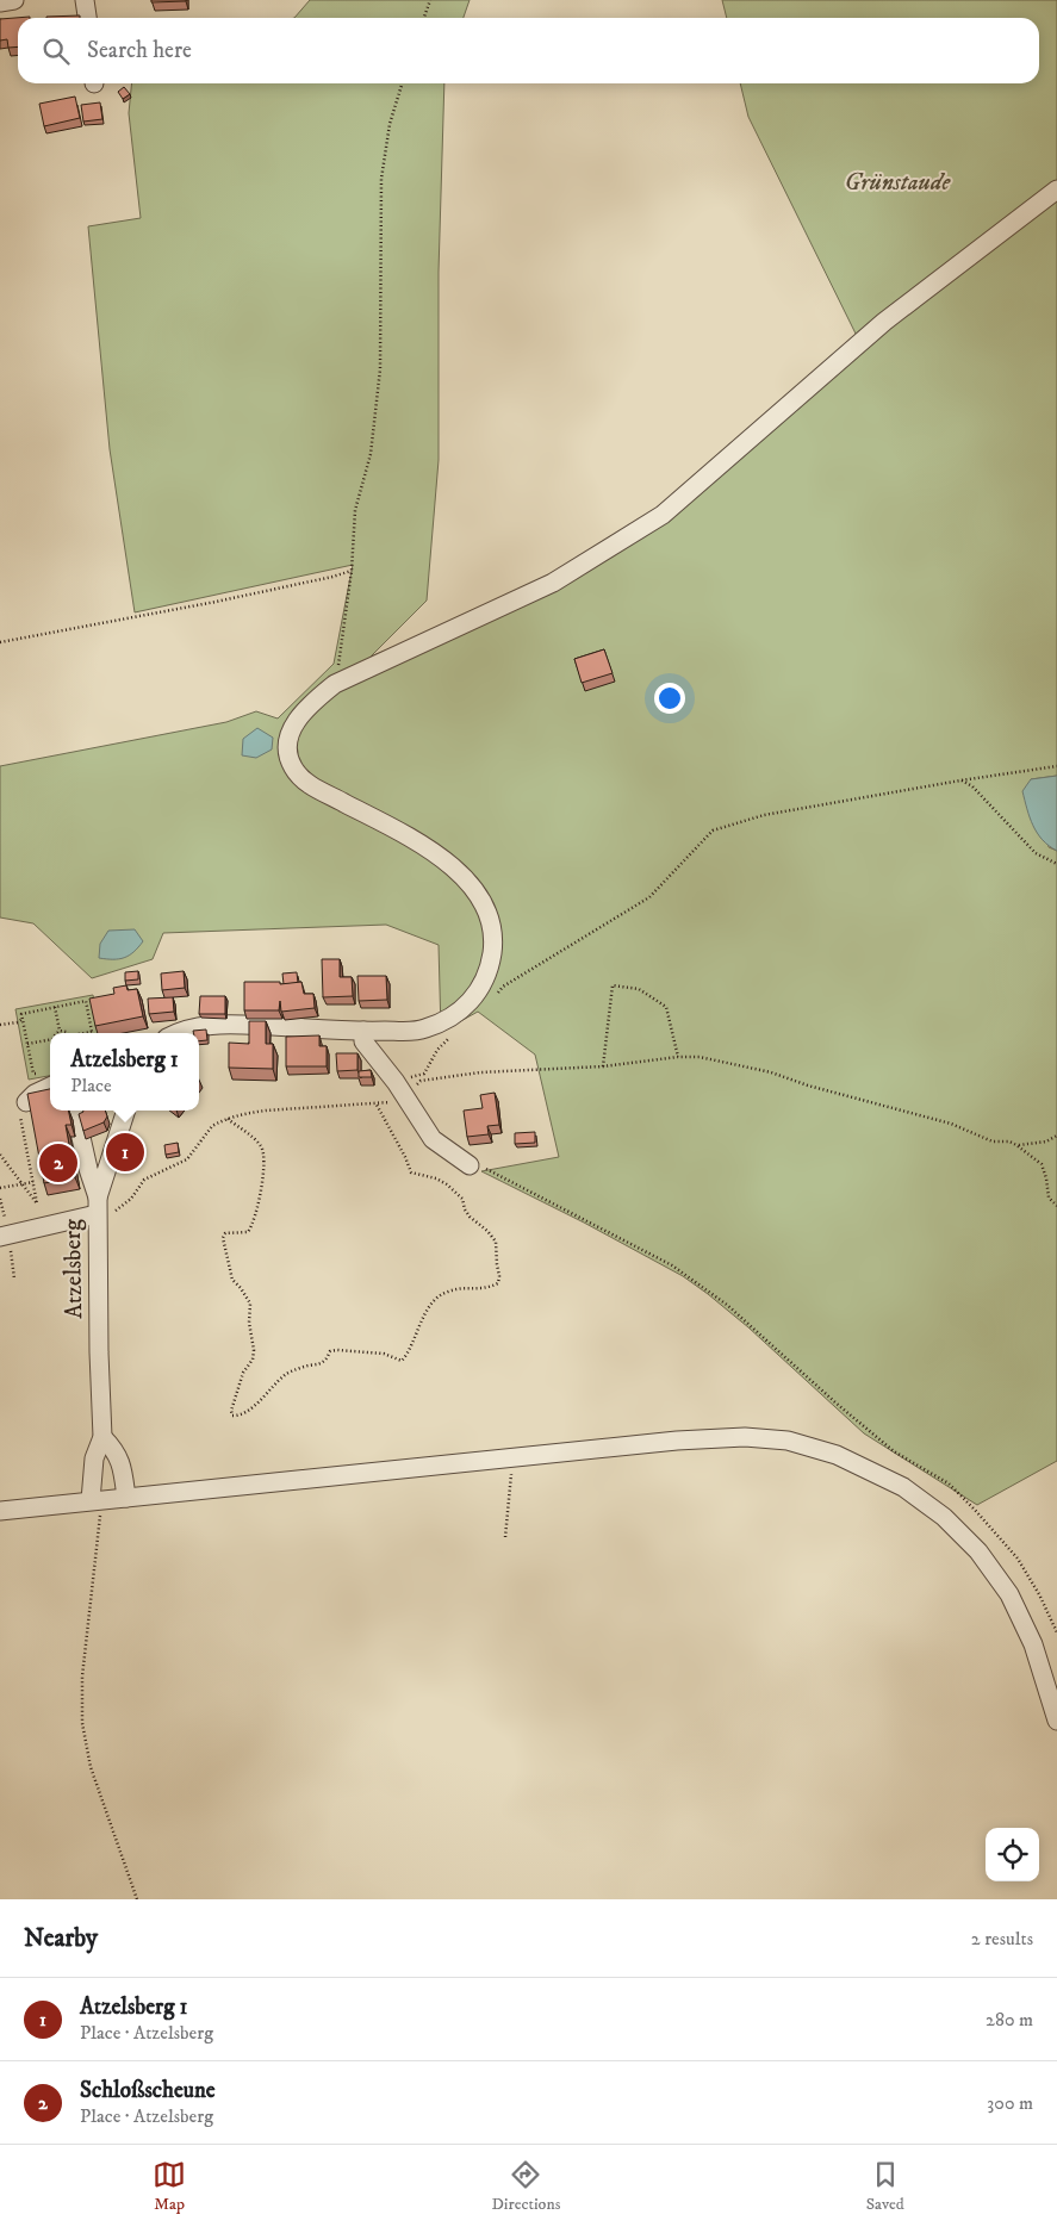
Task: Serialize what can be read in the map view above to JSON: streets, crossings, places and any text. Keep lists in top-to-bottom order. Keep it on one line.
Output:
{"streets":{"street":["Atzelsberg"]},"parks":["Grünstaude"],"page":{"search":"Search here","popup":["Atzelsberg 1","Place"],"pins":["1","2"],"heading":["Nearby","2 results"],"list":[{"mark":"1","name":"Atzelsberg 1","note":"Place · Atzelsberg","value":"280 m"},{"mark":"2","name":"Schloßscheune","note":"Place · Atzelsberg","value":"300 m"}],"nav":["Map","Directions","Saved"]}}
